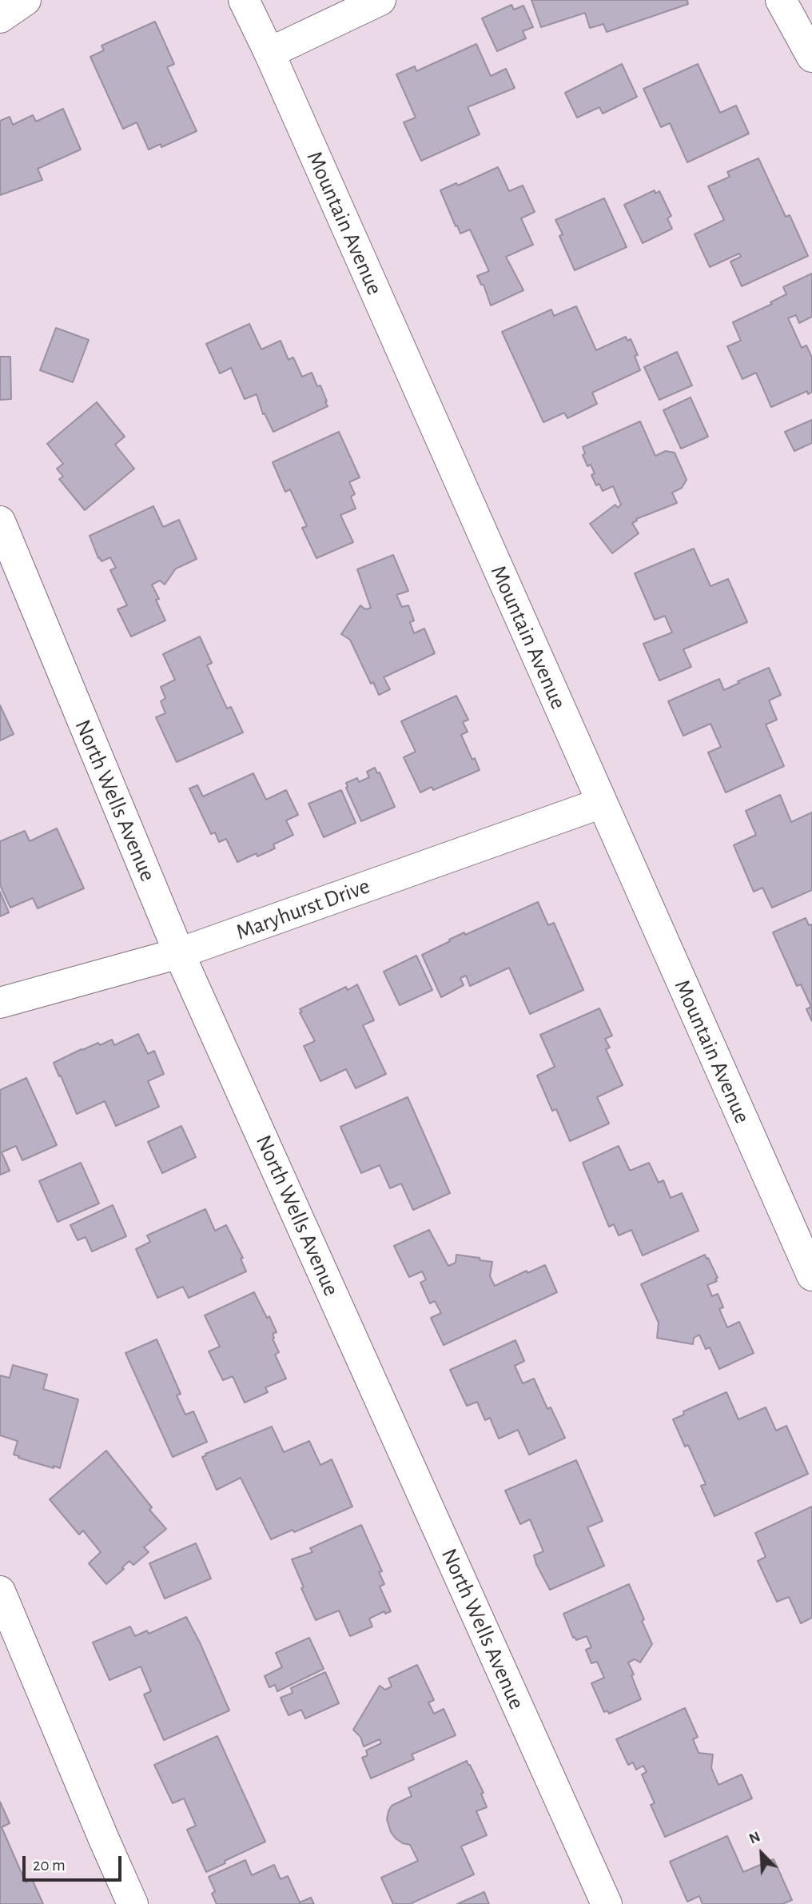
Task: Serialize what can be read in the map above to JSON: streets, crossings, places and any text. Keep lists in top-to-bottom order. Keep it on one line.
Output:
{"streets":{"street":["Mountain Avenue","North Wells Avenue","Maryhurst Drive"]},"crossings":[["Mountain Avenue","Maryhurst Drive"],["North Wells Avenue","Maryhurst Drive"]],"scale_bar":"20 m","north":"top left"}
